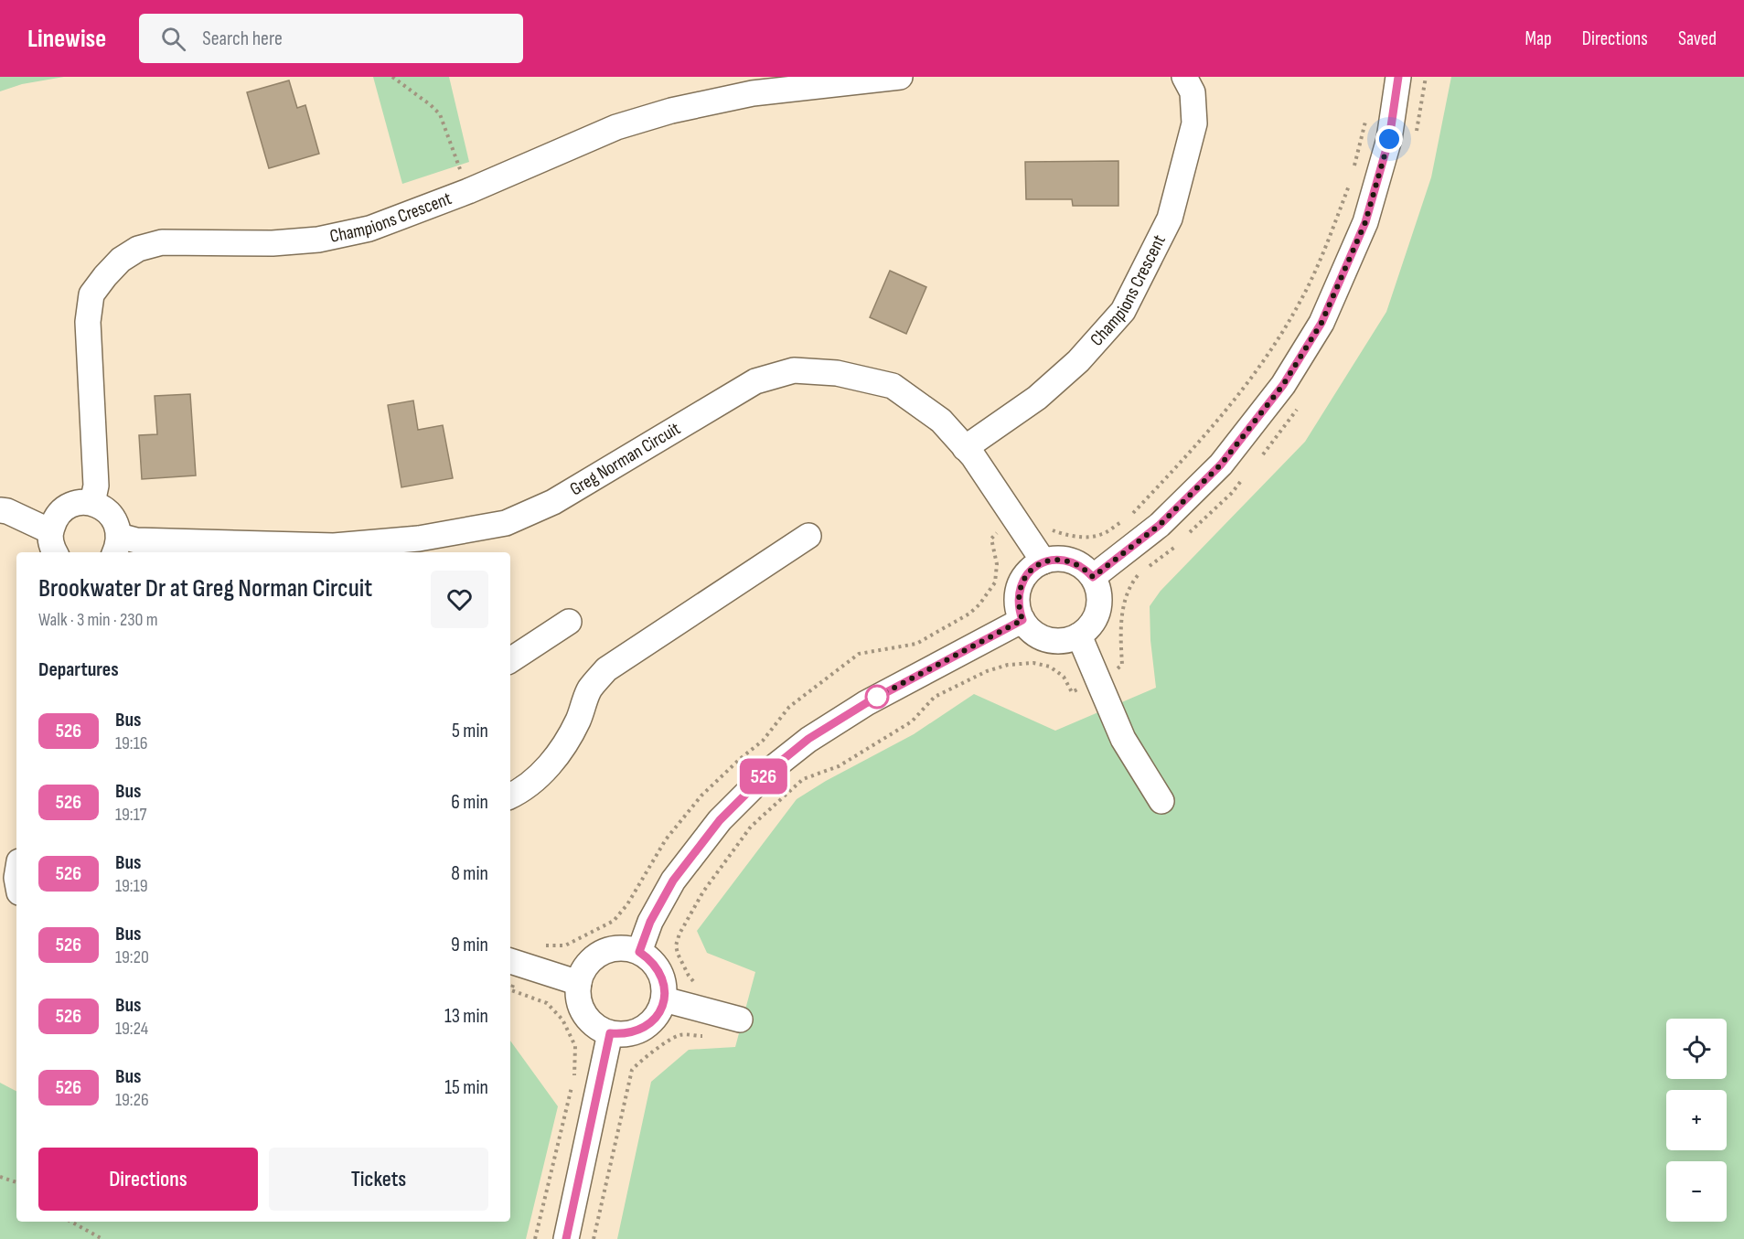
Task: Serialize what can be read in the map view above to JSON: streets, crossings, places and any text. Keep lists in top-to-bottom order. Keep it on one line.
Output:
{"streets":{"street":["Champions Crescent","Greg Norman Circuit"]},"crossings":[["Champions Crescent","Greg Norman Circuit"]],"lines":["bus line 526"],"page":{"header":"Linewise","search":"Search here","nav":["Map","Directions","Saved"],"on_map":"526","heading":[["Brookwater Dr at Greg Norman Circuit","Walk · 3 min · 230 m"],"Departures"],"list":[{"mark":"526","name":"Bus","note":"19:16","value":"5 min"},{"mark":"526","name":"Bus","note":"19:17","value":"6 min"},{"mark":"526","name":"Bus","note":"19:19","value":"8 min"},{"mark":"526","name":"Bus","note":"19:20","value":"9 min"},{"mark":"526","name":"Bus","note":"19:24","value":"13 min"},{"mark":"526","name":"Bus","note":"19:26","value":"15 min"}],"map_buttons":["+","−"],"buttons":["Directions","Tickets"]}}
